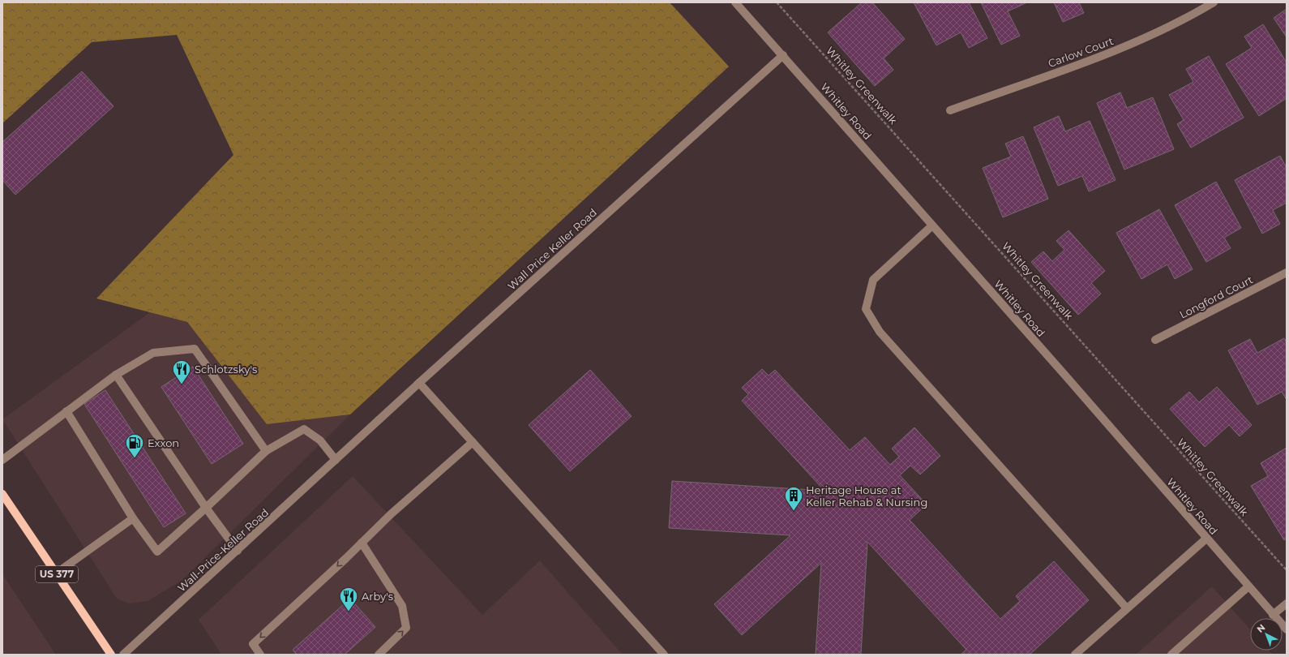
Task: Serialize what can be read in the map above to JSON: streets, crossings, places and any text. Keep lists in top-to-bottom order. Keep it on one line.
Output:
{"streets":{"main road":["US 377"],"street":["Carlow Court","Whitley Road","Wall Price Keller Road","Longford Court","Wall-Price-Keller Road"],"path":["Whitley Greenwalk"]},"crossings":[["Whitley Road","Wall Price Keller Road"],["Wall Price Keller Road","Wall-Price-Keller Road"]],"places":{"restaurant":["Schlotzsky's","Arby's"],"fuel station":["Exxon"],"building":["Heritage House at Keller Rehab & Nursing"]},"north":"top left"}
